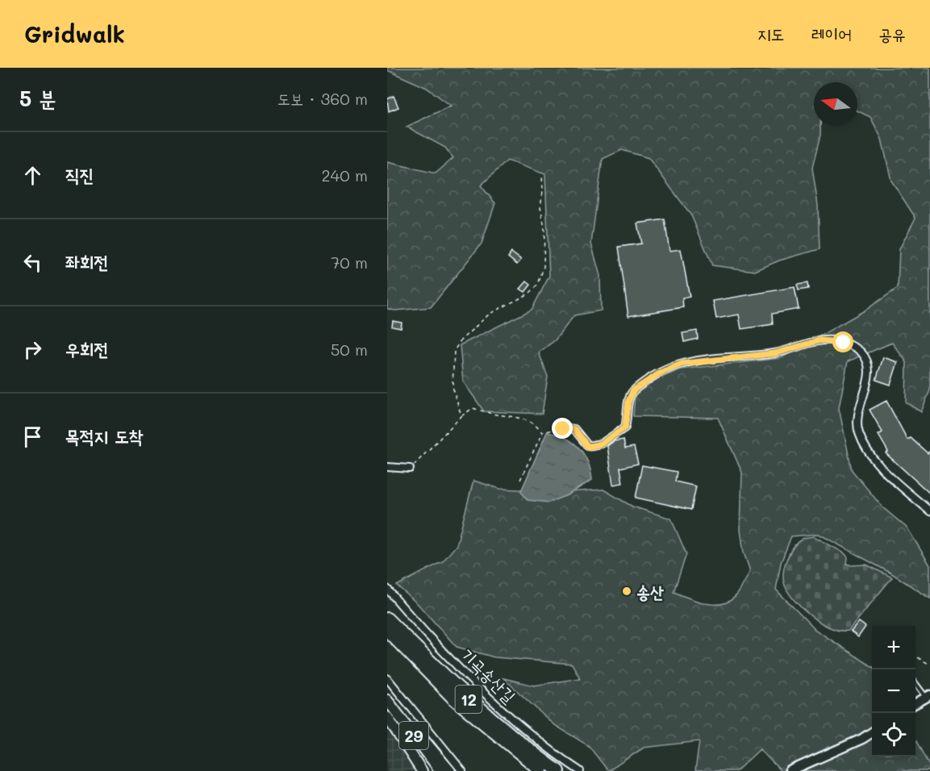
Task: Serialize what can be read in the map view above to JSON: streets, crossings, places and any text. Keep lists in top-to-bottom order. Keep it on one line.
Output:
{"streets":{"highway":["12"],"main road":["29"],"street":["기곡송산길"]},"places":["송산"],"north":"left","page":{"header":"Gridwalk","nav":["지도","레이어","공유"],"heading":["5 분","도보 · 360 m"],"list":[["직진","240 m"],["좌회전","70 m"],["우회전","50 m"],"목적지 도착"],"map_buttons":["+","−"]}}
